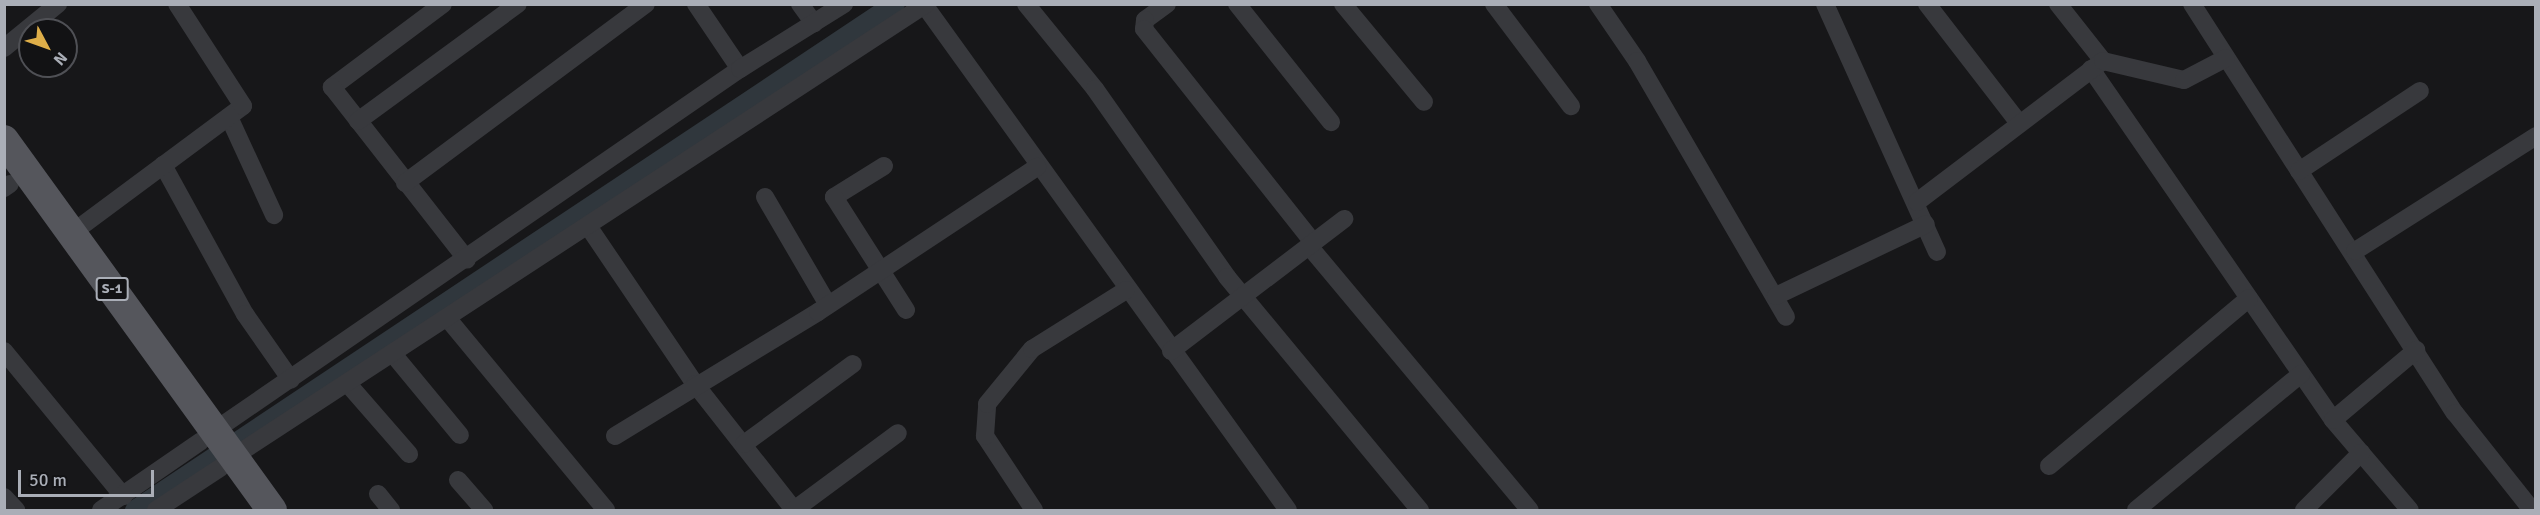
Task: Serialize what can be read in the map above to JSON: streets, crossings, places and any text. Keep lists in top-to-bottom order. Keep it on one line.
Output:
{"streets":{"main road":["S-1"]},"scale_bar":"50 m","north":"bottom right"}
